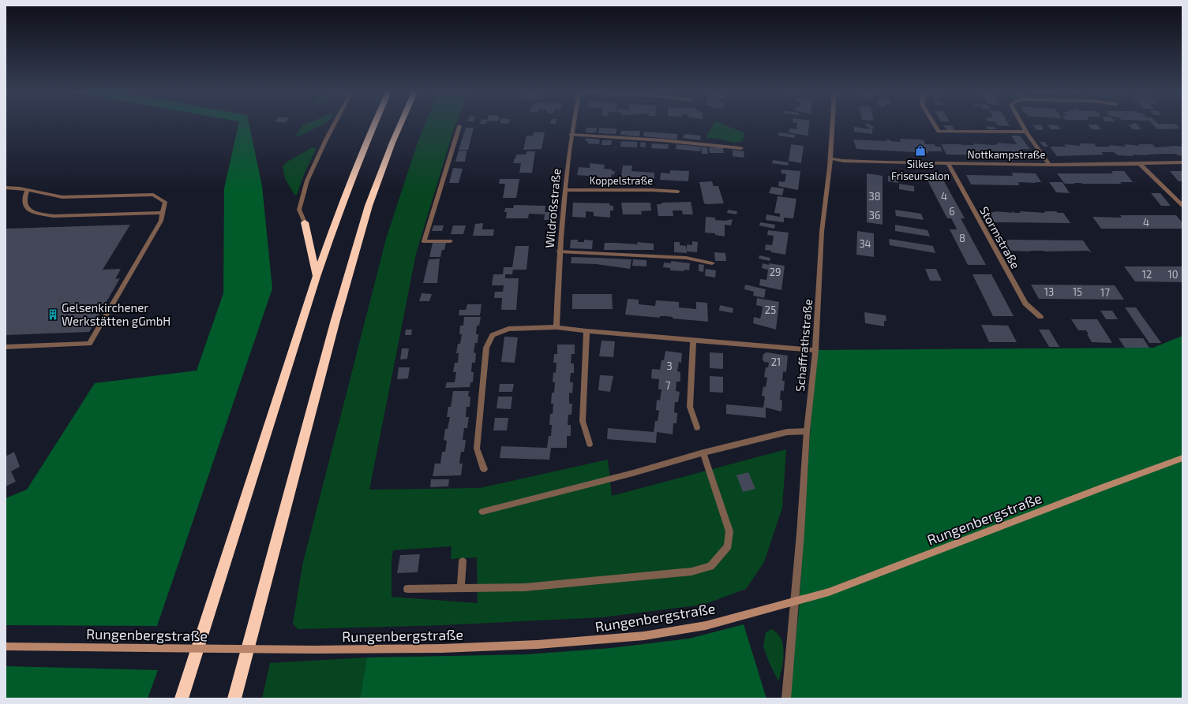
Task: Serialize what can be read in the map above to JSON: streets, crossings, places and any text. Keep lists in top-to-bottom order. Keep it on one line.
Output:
{"streets":{"street":["Nottkampstraße","Koppelstraße","Wildroßstraße","Stormstraße","Schaffrathstraße","Rungenbergstraße"]},"crossings":[["Nottkampstraße","Stormstraße"],["Nottkampstraße","Schaffrathstraße"],["Koppelstraße","Wildroßstraße"],["Schaffrathstraße","Rungenbergstraße"]],"places":{"shop":["Silkes Friseursalon"],"building":["Gelsenkirchener Werkstätten gGmbH"]},"house_numbers":["38","4","6","36","4","8","34","29","12","10","13","15","17","25","21","3","7"]}
